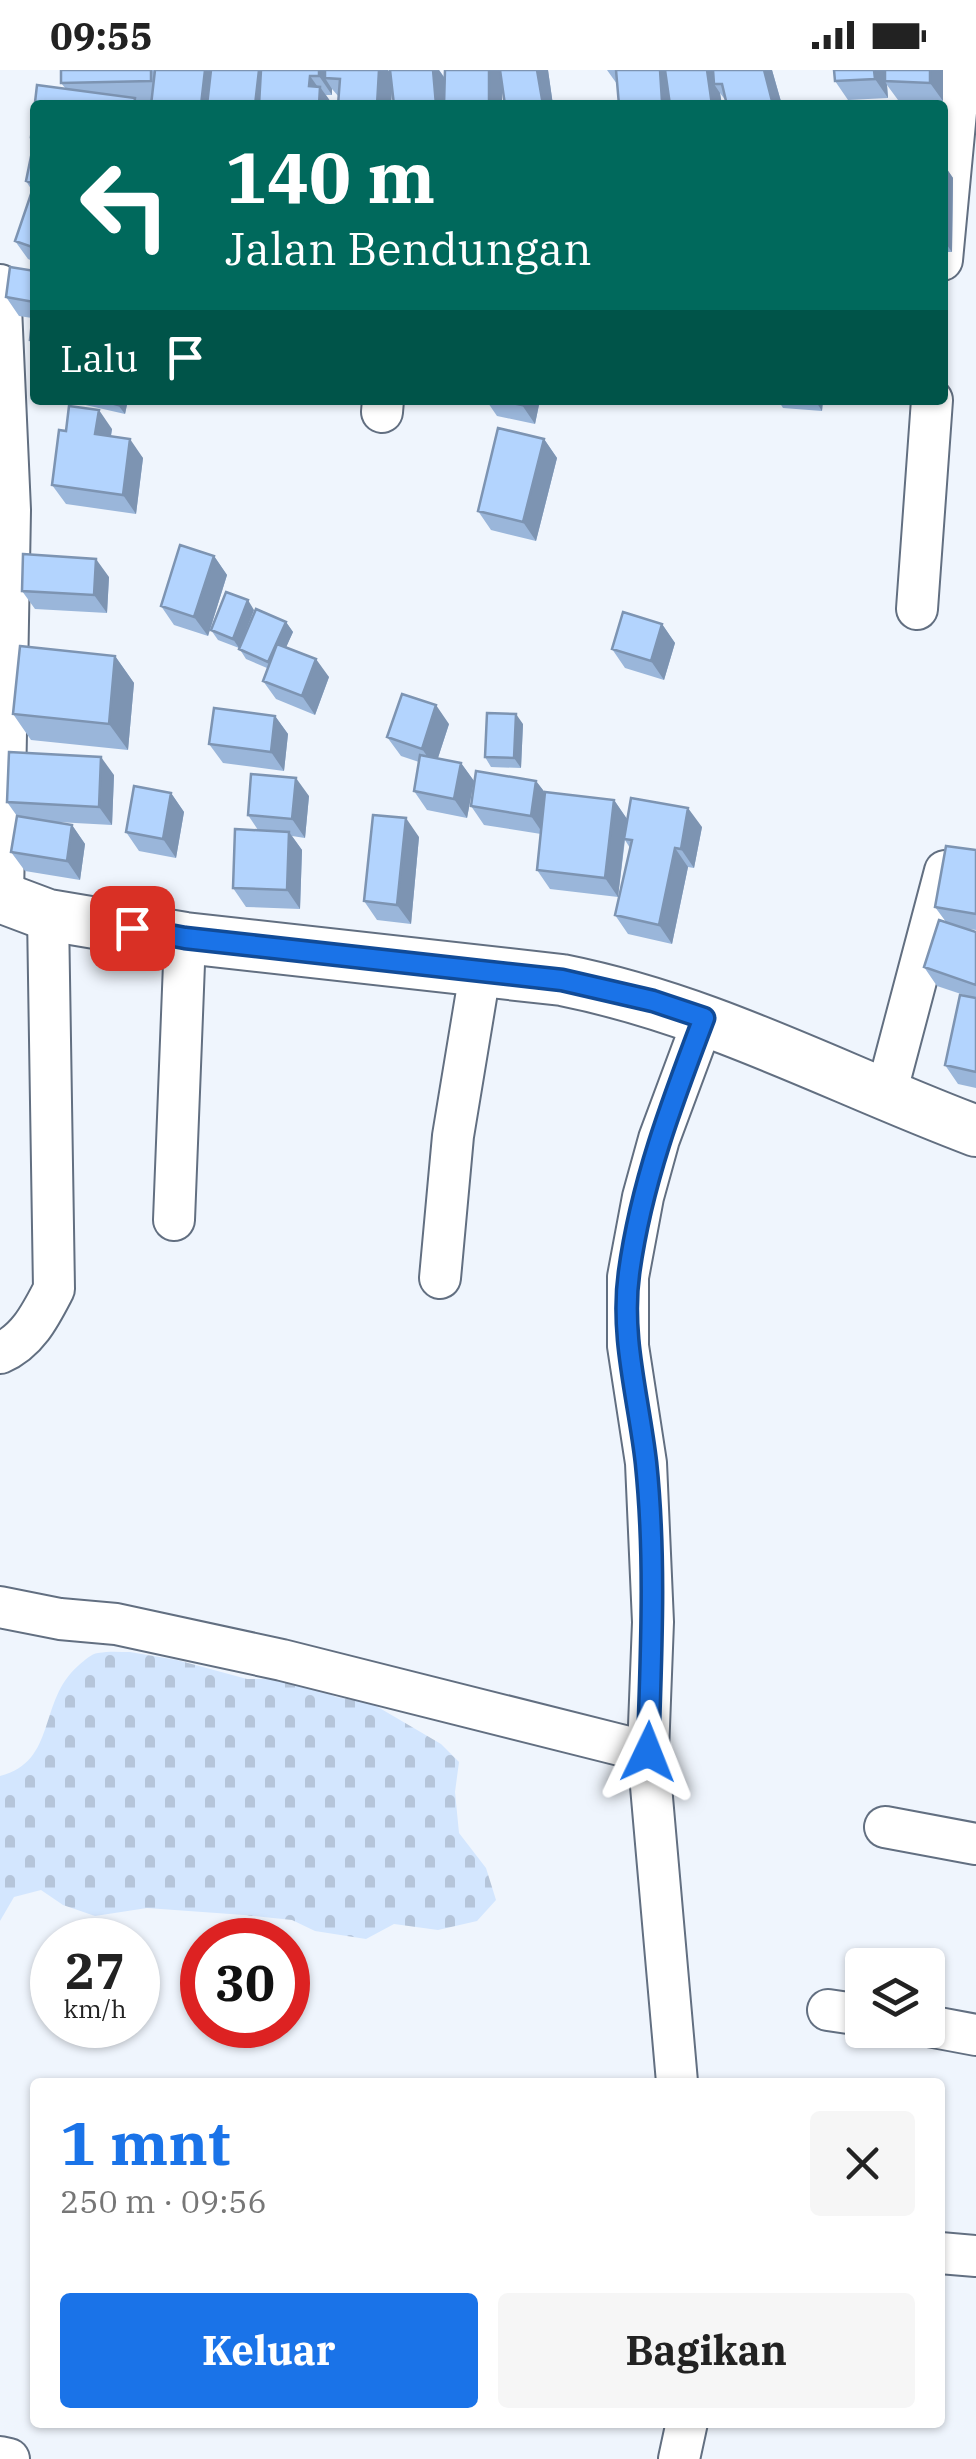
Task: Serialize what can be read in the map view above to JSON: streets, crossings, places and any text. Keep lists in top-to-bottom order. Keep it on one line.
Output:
{"page":{"status":"09:55","turn":["140 m","Jalan Bendungan"],"then":"Lalu","speed":"27 km/h","limit":"30","heading":["1 mnt","250 m · 09:56"],"buttons":["Keluar","Bagikan"]}}
